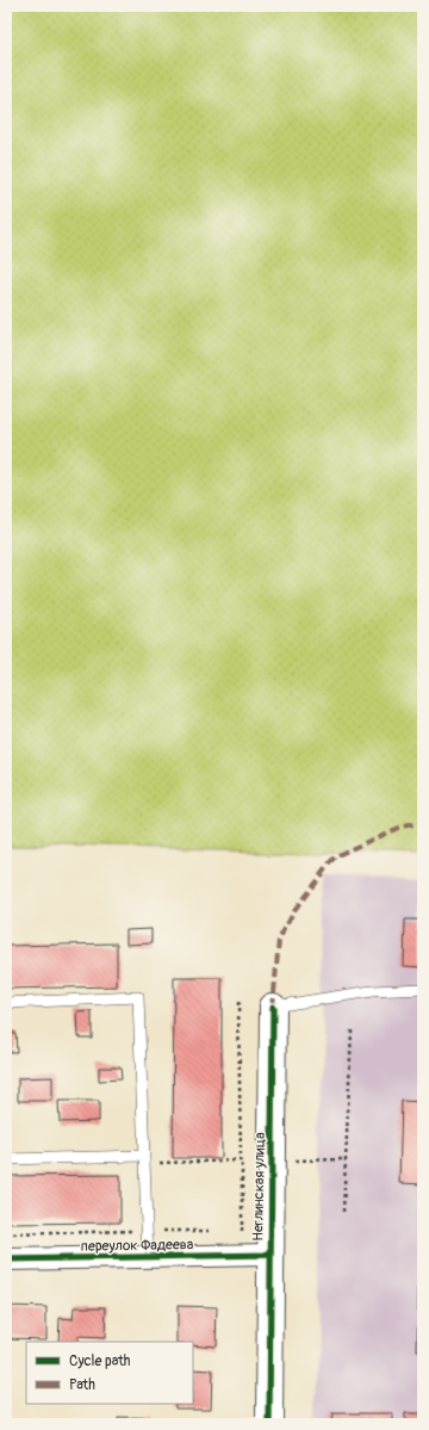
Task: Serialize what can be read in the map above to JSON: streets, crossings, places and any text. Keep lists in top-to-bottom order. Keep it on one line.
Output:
{"streets":{"street":["Неглинская улица","переулок Фадеева"]},"crossings":[["Неглинская улица","переулок Фадеева"]],"legend":["Cycle path","Path"]}
